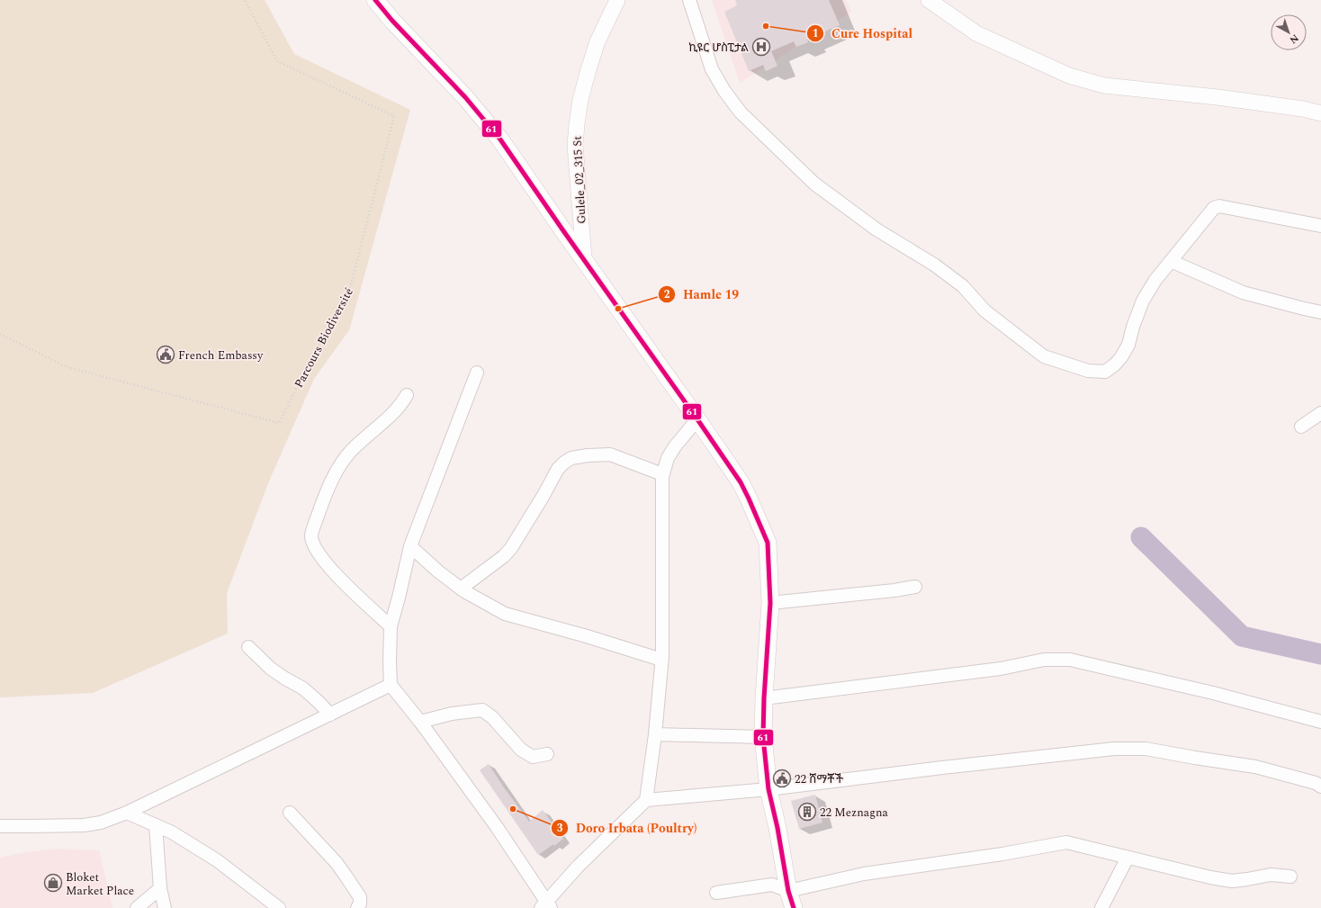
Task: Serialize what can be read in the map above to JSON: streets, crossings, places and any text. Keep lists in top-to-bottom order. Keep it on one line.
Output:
{"streets":{"street":["Gulele_02_315 St"],"path":["Parcours Biodiversité"]},"places":{"other":["Cure Hospital","Hamle 19","Doro Irbata (Poultry)"],"hospital":["ኪዩር ሆስፒታል"],"public building":["French Embassy","22 ሸማቾች"],"building":["22 Meznagna"],"shop":["Bloket Market Place"]},"lines":["transit line 61"],"north":"bottom right"}
